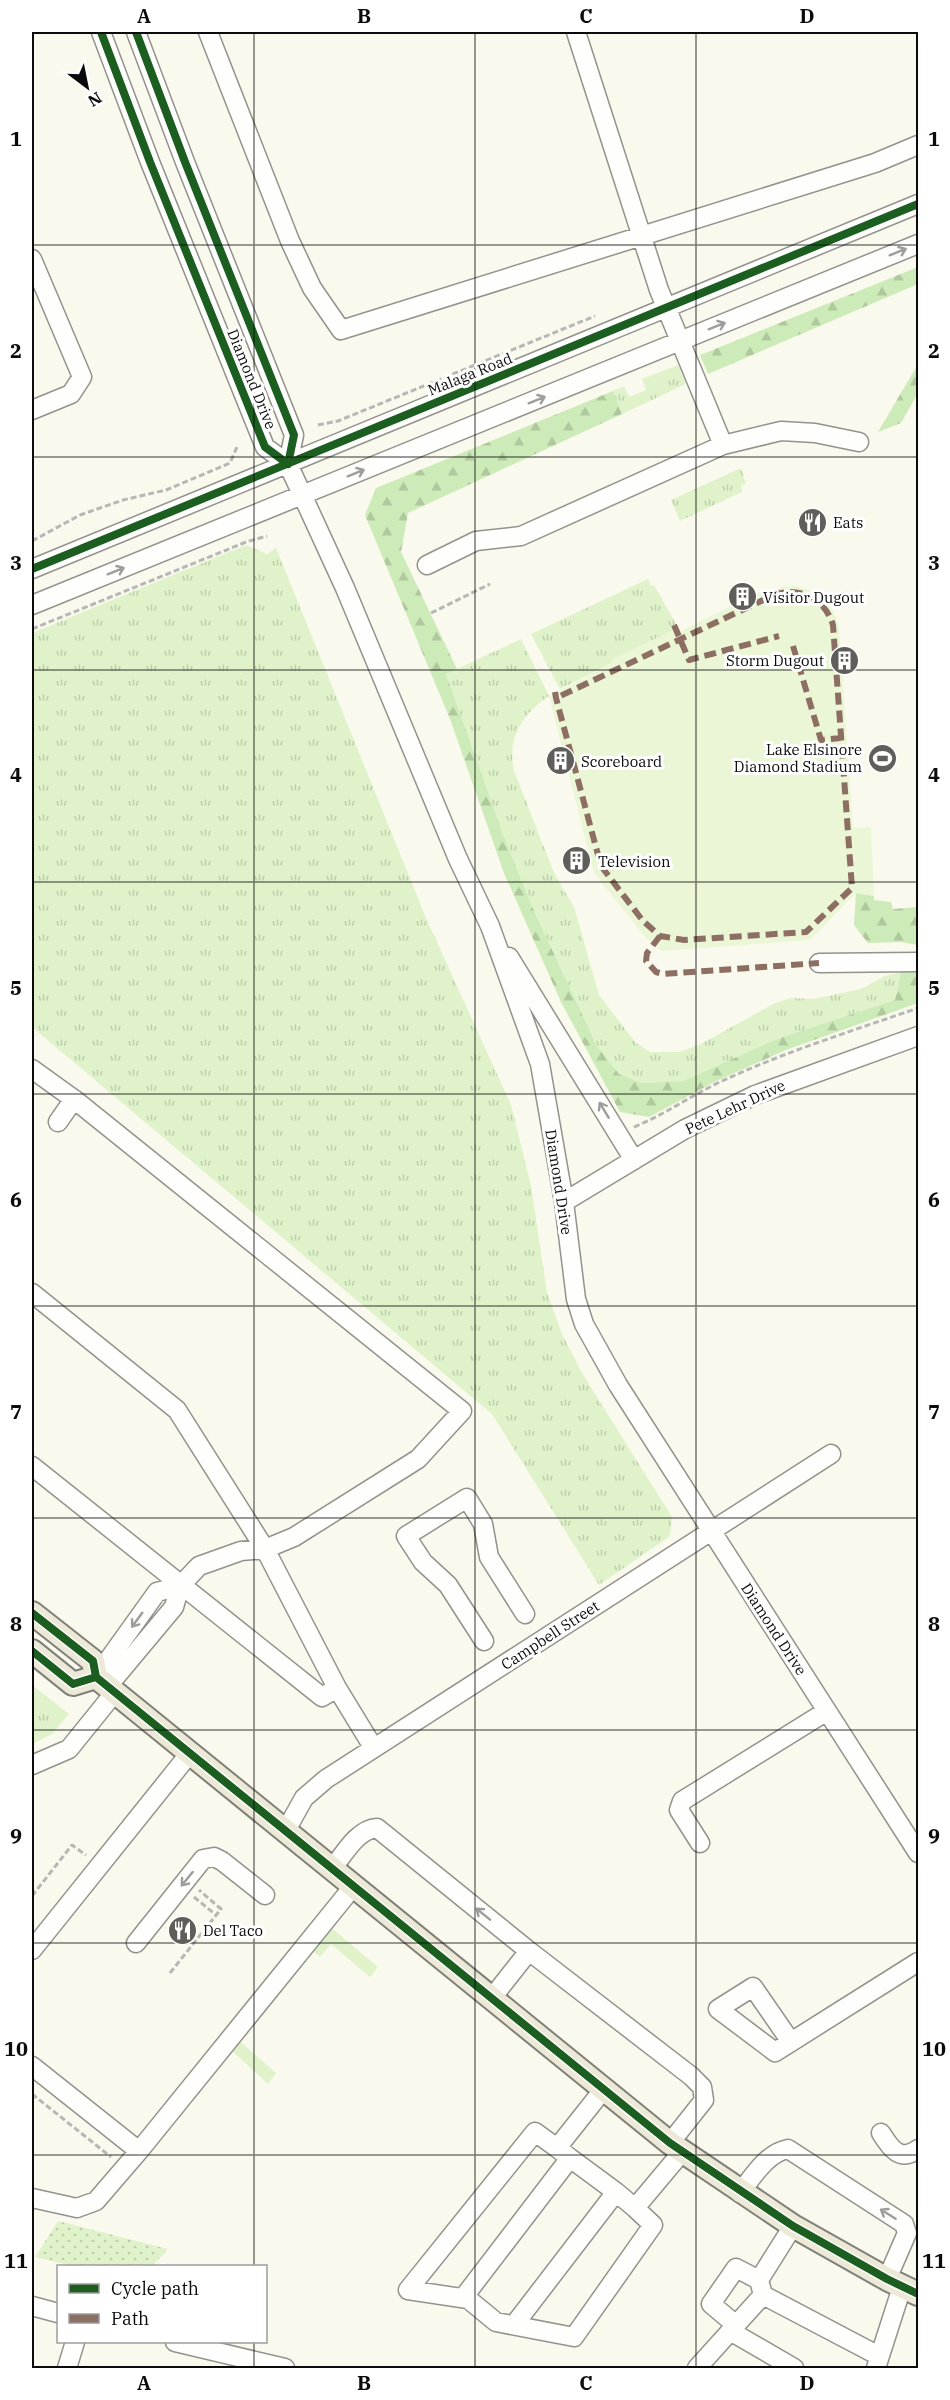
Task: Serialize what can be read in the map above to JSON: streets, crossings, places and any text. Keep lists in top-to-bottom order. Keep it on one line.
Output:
{"streets":{"street":["Malaga Road","Diamond Drive","Pete Lehr Drive","Campbell Street"]},"crossings":[["Malaga Road","Diamond Drive"],["Diamond Drive","Pete Lehr Drive"],["Diamond Drive","Campbell Street"]],"places":{"restaurant":["Eats","Del Taco"],"building":["Visitor Dugout","Storm Dugout","Scoreboard","Television"],"sports":["Lake Elsinore Diamond Stadium"]},"legend":["Cycle path","Path"],"north":"bottom right","grid":{"columns":["A","B","C","D"],"rows":["1","2","3","4","5","6","7","8","9","10","11"]}}
